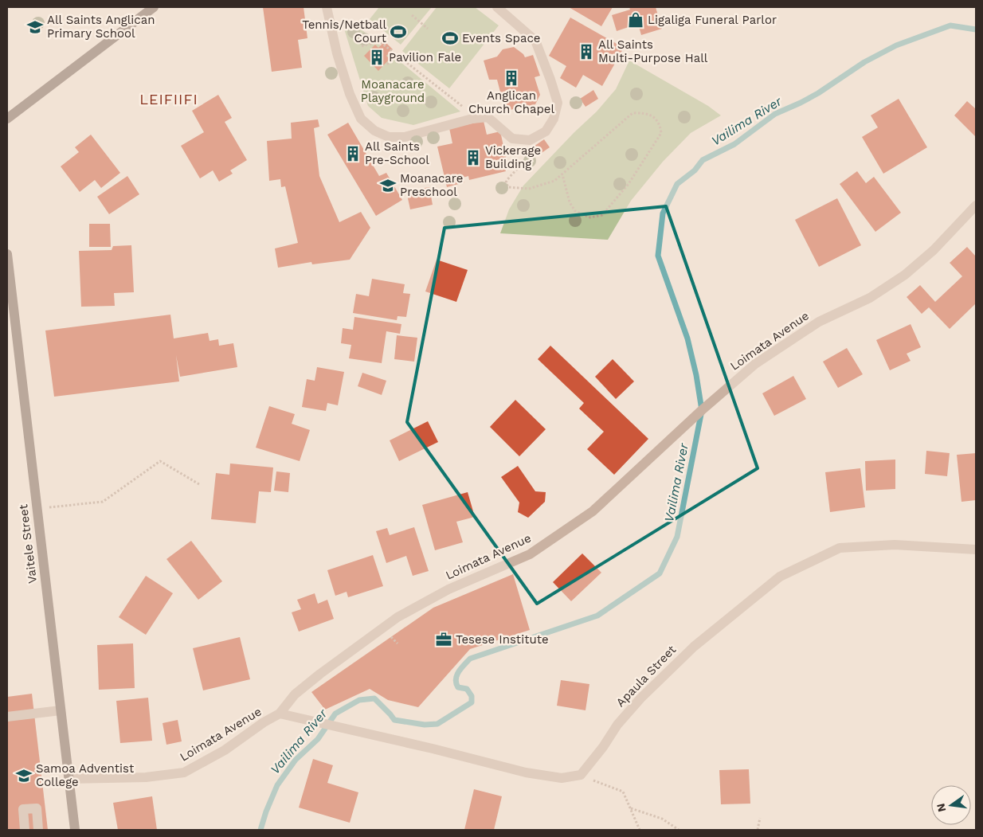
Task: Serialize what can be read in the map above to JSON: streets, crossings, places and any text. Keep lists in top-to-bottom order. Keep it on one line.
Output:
{"streets":{"main road":["Vaitele Street"],"street":["Loimata Avenue","Apaula Street"]},"crossings":[["Loimata Avenue","Vaitele Street"]],"districts":["LEIFIIFI"],"water":["Vailima River"],"parks":["Moanacare Playground"],"places":{"shop":["Ligaliga Funeral Parlor"],"school or university":["All Saints Anglican Primary School","Moanacare Preschool","Samoa Adventist College"],"sports":["Tennis/Netball Court","Events Space"],"building":["All Saints Multi-Purpose Hall","Pavilion Fale","Anglican Church Chapel","All Saints Pre-School","Vickerage Building"],"office":["Tesese Institute"]},"north":"left"}
